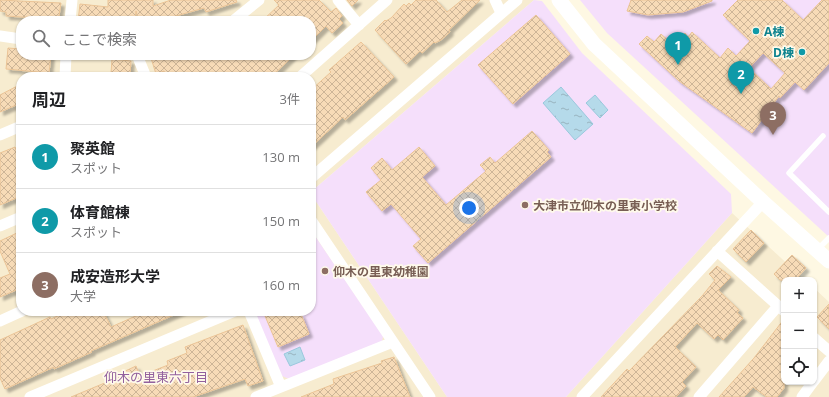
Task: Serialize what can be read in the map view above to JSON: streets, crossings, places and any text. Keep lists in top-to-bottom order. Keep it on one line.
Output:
{"districts":["仰木の里東六丁目"],"places":["A棟","D棟","大津市立仰木の里東小学校","仰木の里東幼稚園"],"page":{"search":"ここで検索","pins":["1","2","3"],"heading":["周辺","3件"],"list":[{"mark":"1","name":"聚英館","note":"スポット","value":"130 m"},{"mark":"2","name":"体育館棟","note":"スポット","value":"150 m"},{"mark":"3","name":"成安造形大学","note":"大学","value":"160 m"}],"map_buttons":["+","−"]}}
